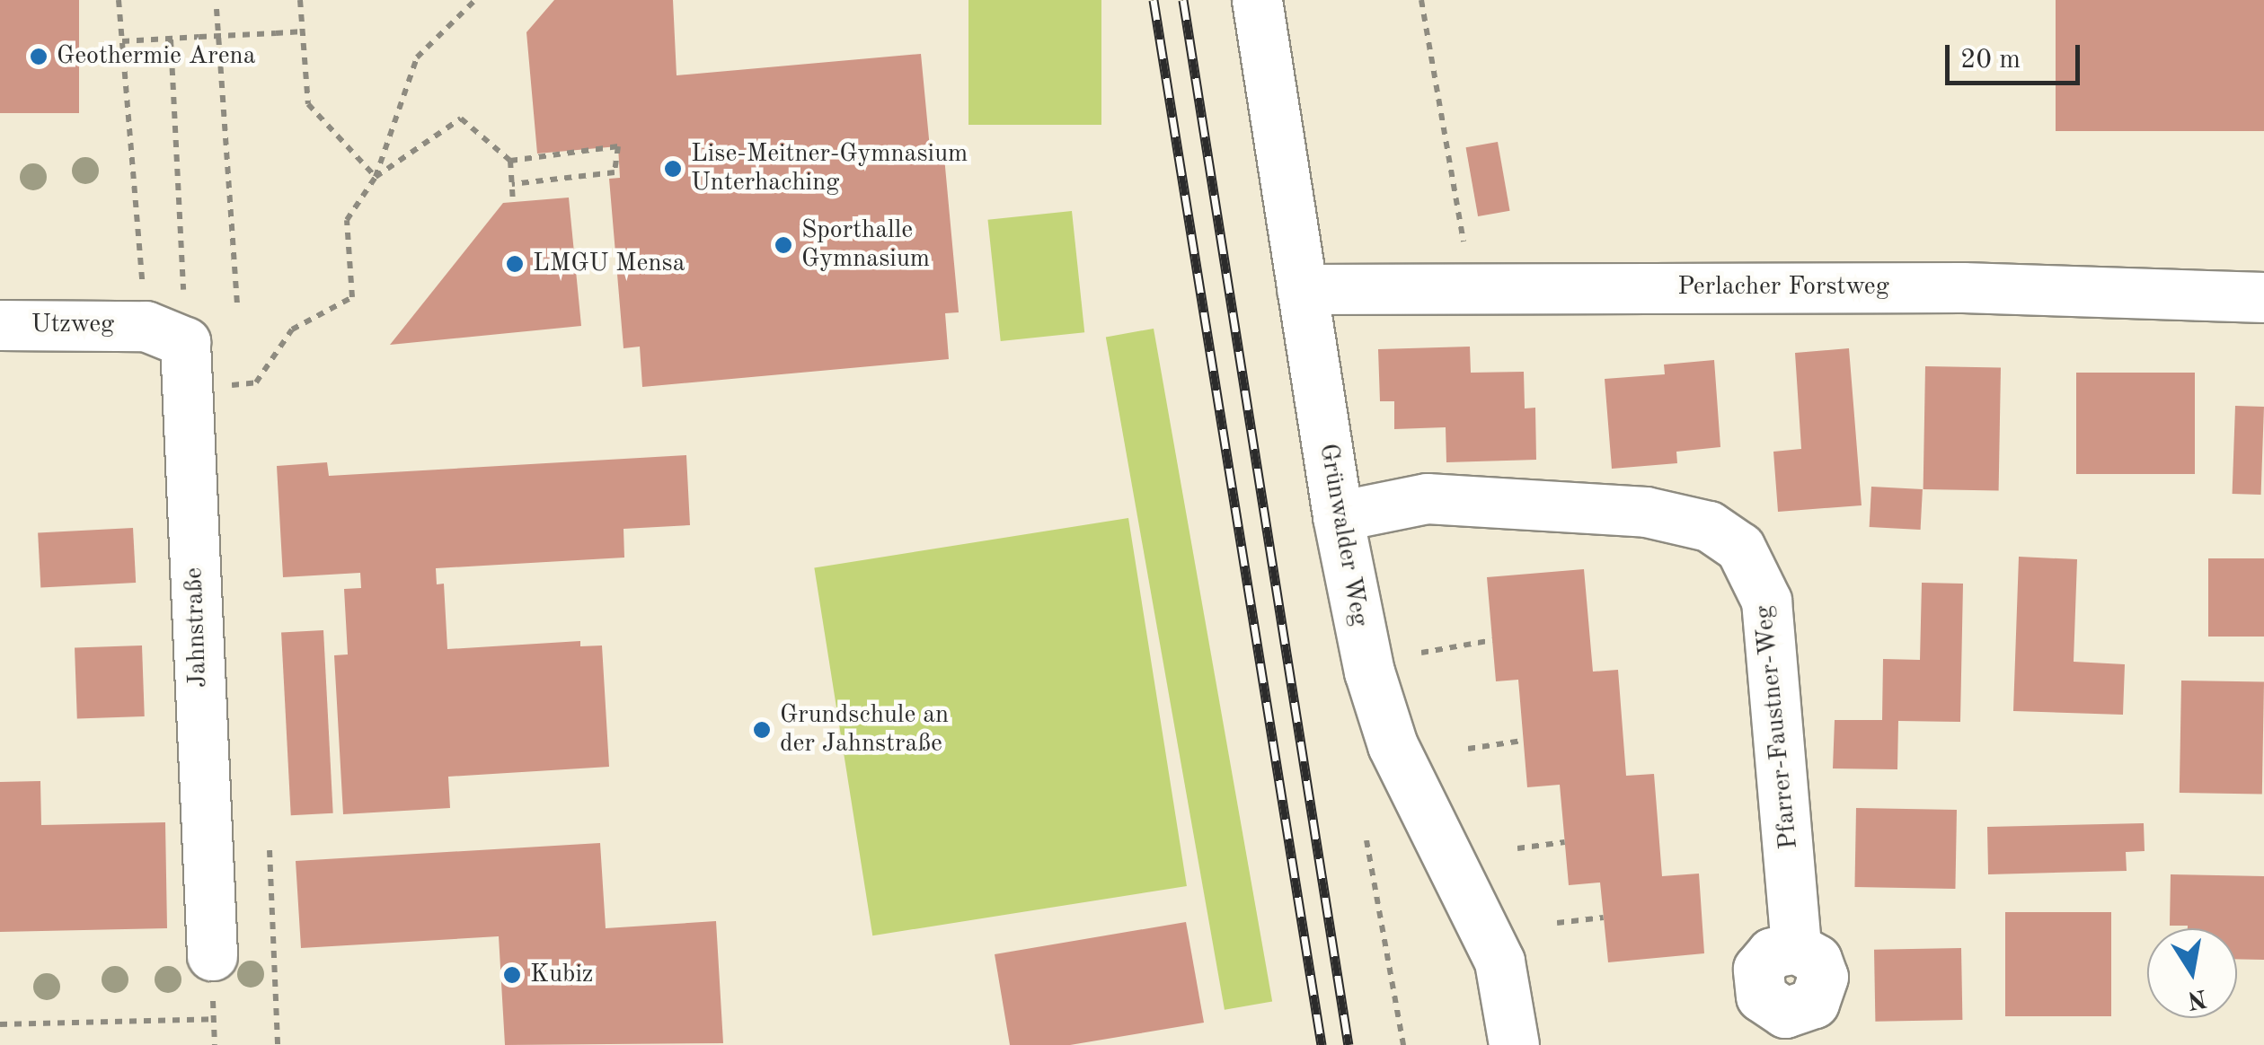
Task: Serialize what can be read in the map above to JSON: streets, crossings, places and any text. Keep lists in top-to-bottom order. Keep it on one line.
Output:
{"streets":{"street":["Perlacher Forstweg","Utzweg","Grünwalder Weg","Jahnstraße","Pfarrer-Faustner-Weg"]},"crossings":[["Perlacher Forstweg","Grünwalder Weg"],["Utzweg","Jahnstraße"],["Grünwalder Weg","Pfarrer-Faustner-Weg"]],"places":["Geothermie Arena","Lise-Meitner-Gymnasium Unterhaching","Sporthalle Gymnasium","LMGU Mensa","Grundschule an der Jahnstraße","Kubiz"],"scale_bar":"20 m","north":"bottom"}
